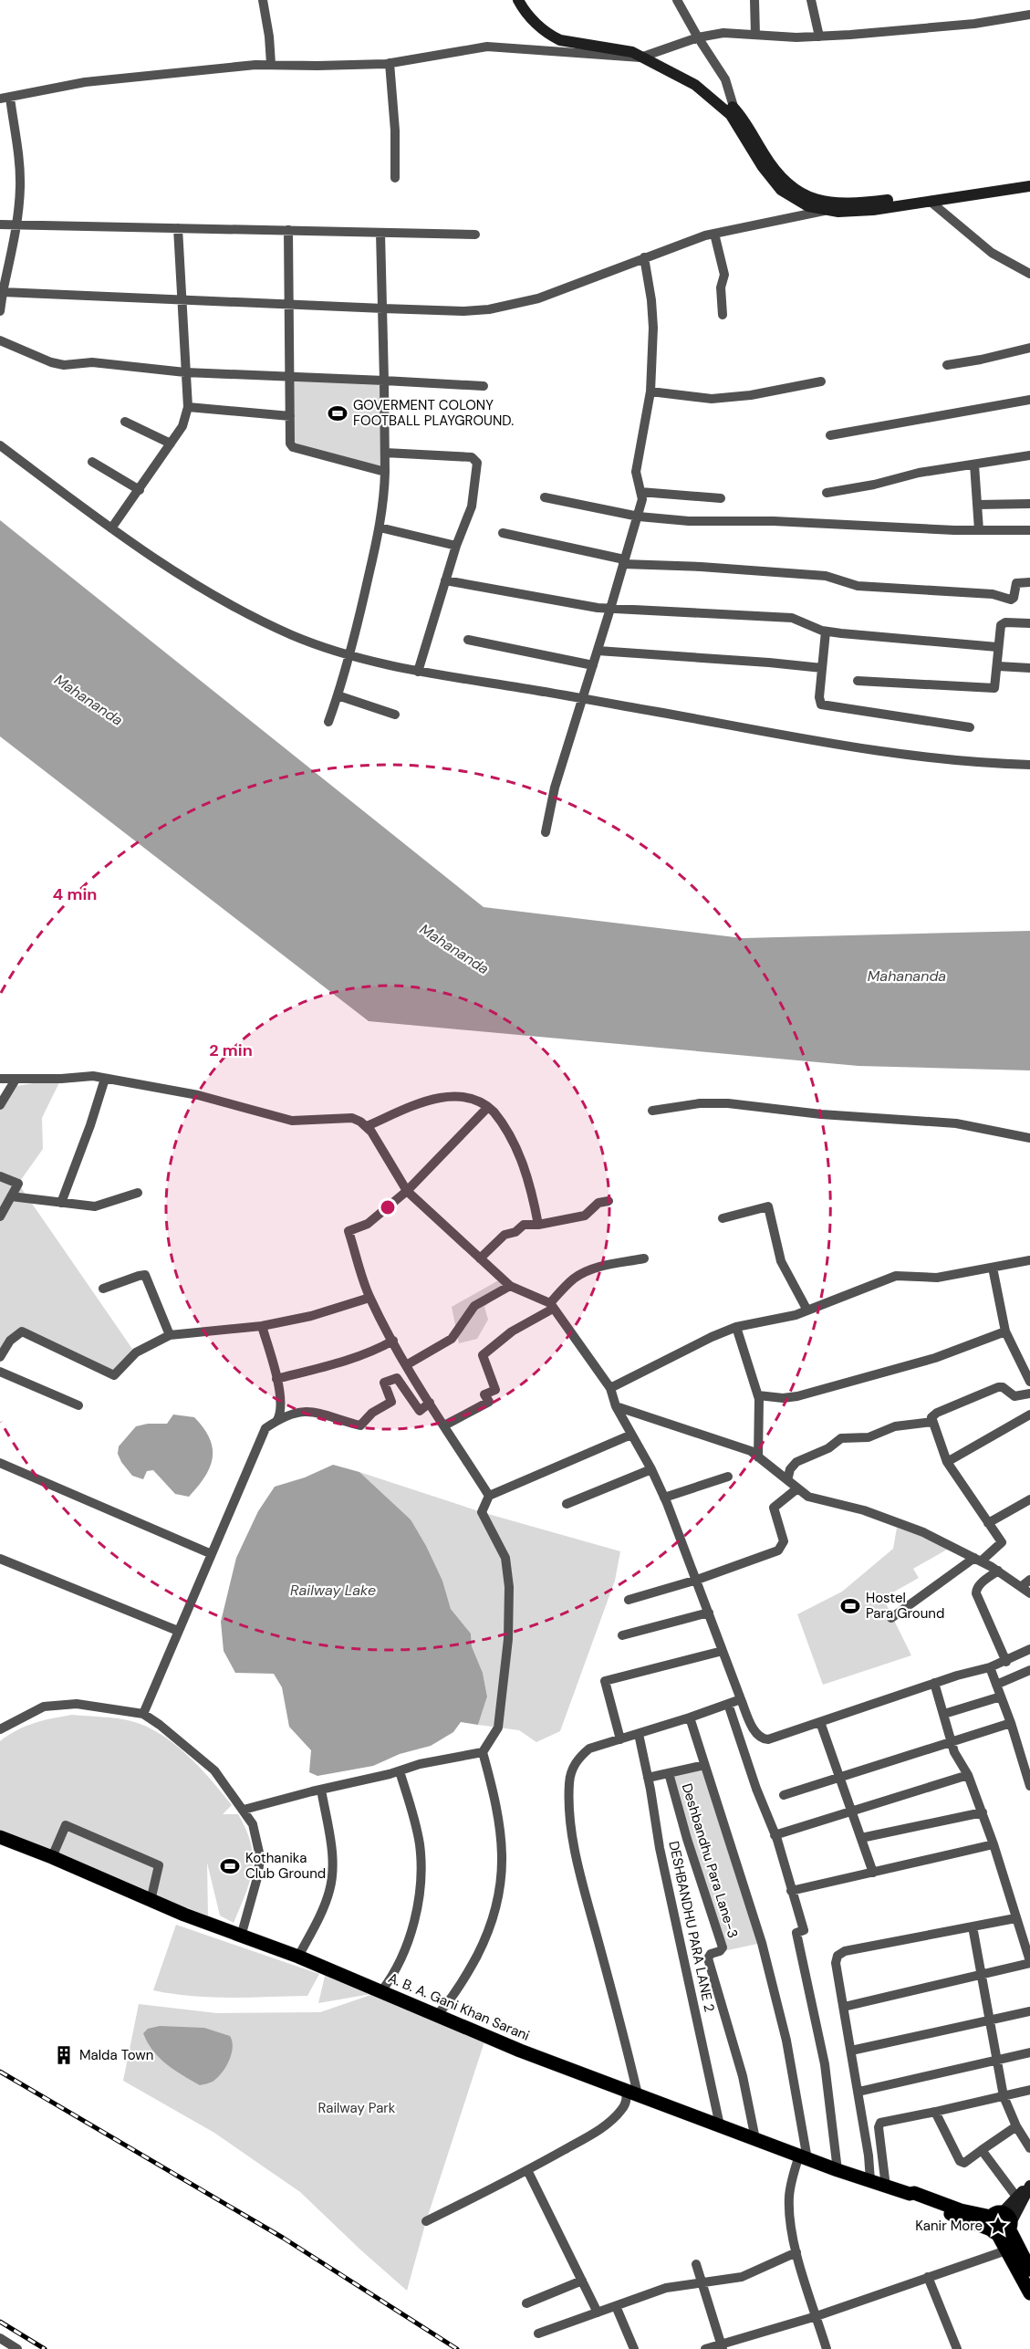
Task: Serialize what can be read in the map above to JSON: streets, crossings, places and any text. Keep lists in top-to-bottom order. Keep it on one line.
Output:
{"streets":{"main road":["A. B. A. Gani Khan Sarani"],"street":["Deshbandhu Para Lane-3","DESHBANDHU PARA LANE 2"]},"crossings":[["Deshbandhu Para Lane-3","A. B. A. Gani Khan Sarani"],["DESHBANDHU PARA LANE 2","A. B. A. Gani Khan Sarani"]],"water":["Mahananda","Railway Lake"],"parks":["Railway Park"],"places":{"sports":["GOVERMENT COLONY FOOTBALL PLAYGROUND.","Hostel Para Ground","Kothanika Club Ground"],"building":["Malda Town"],"place":["Kanir More"]},"rings":["4 min","2 min"]}
